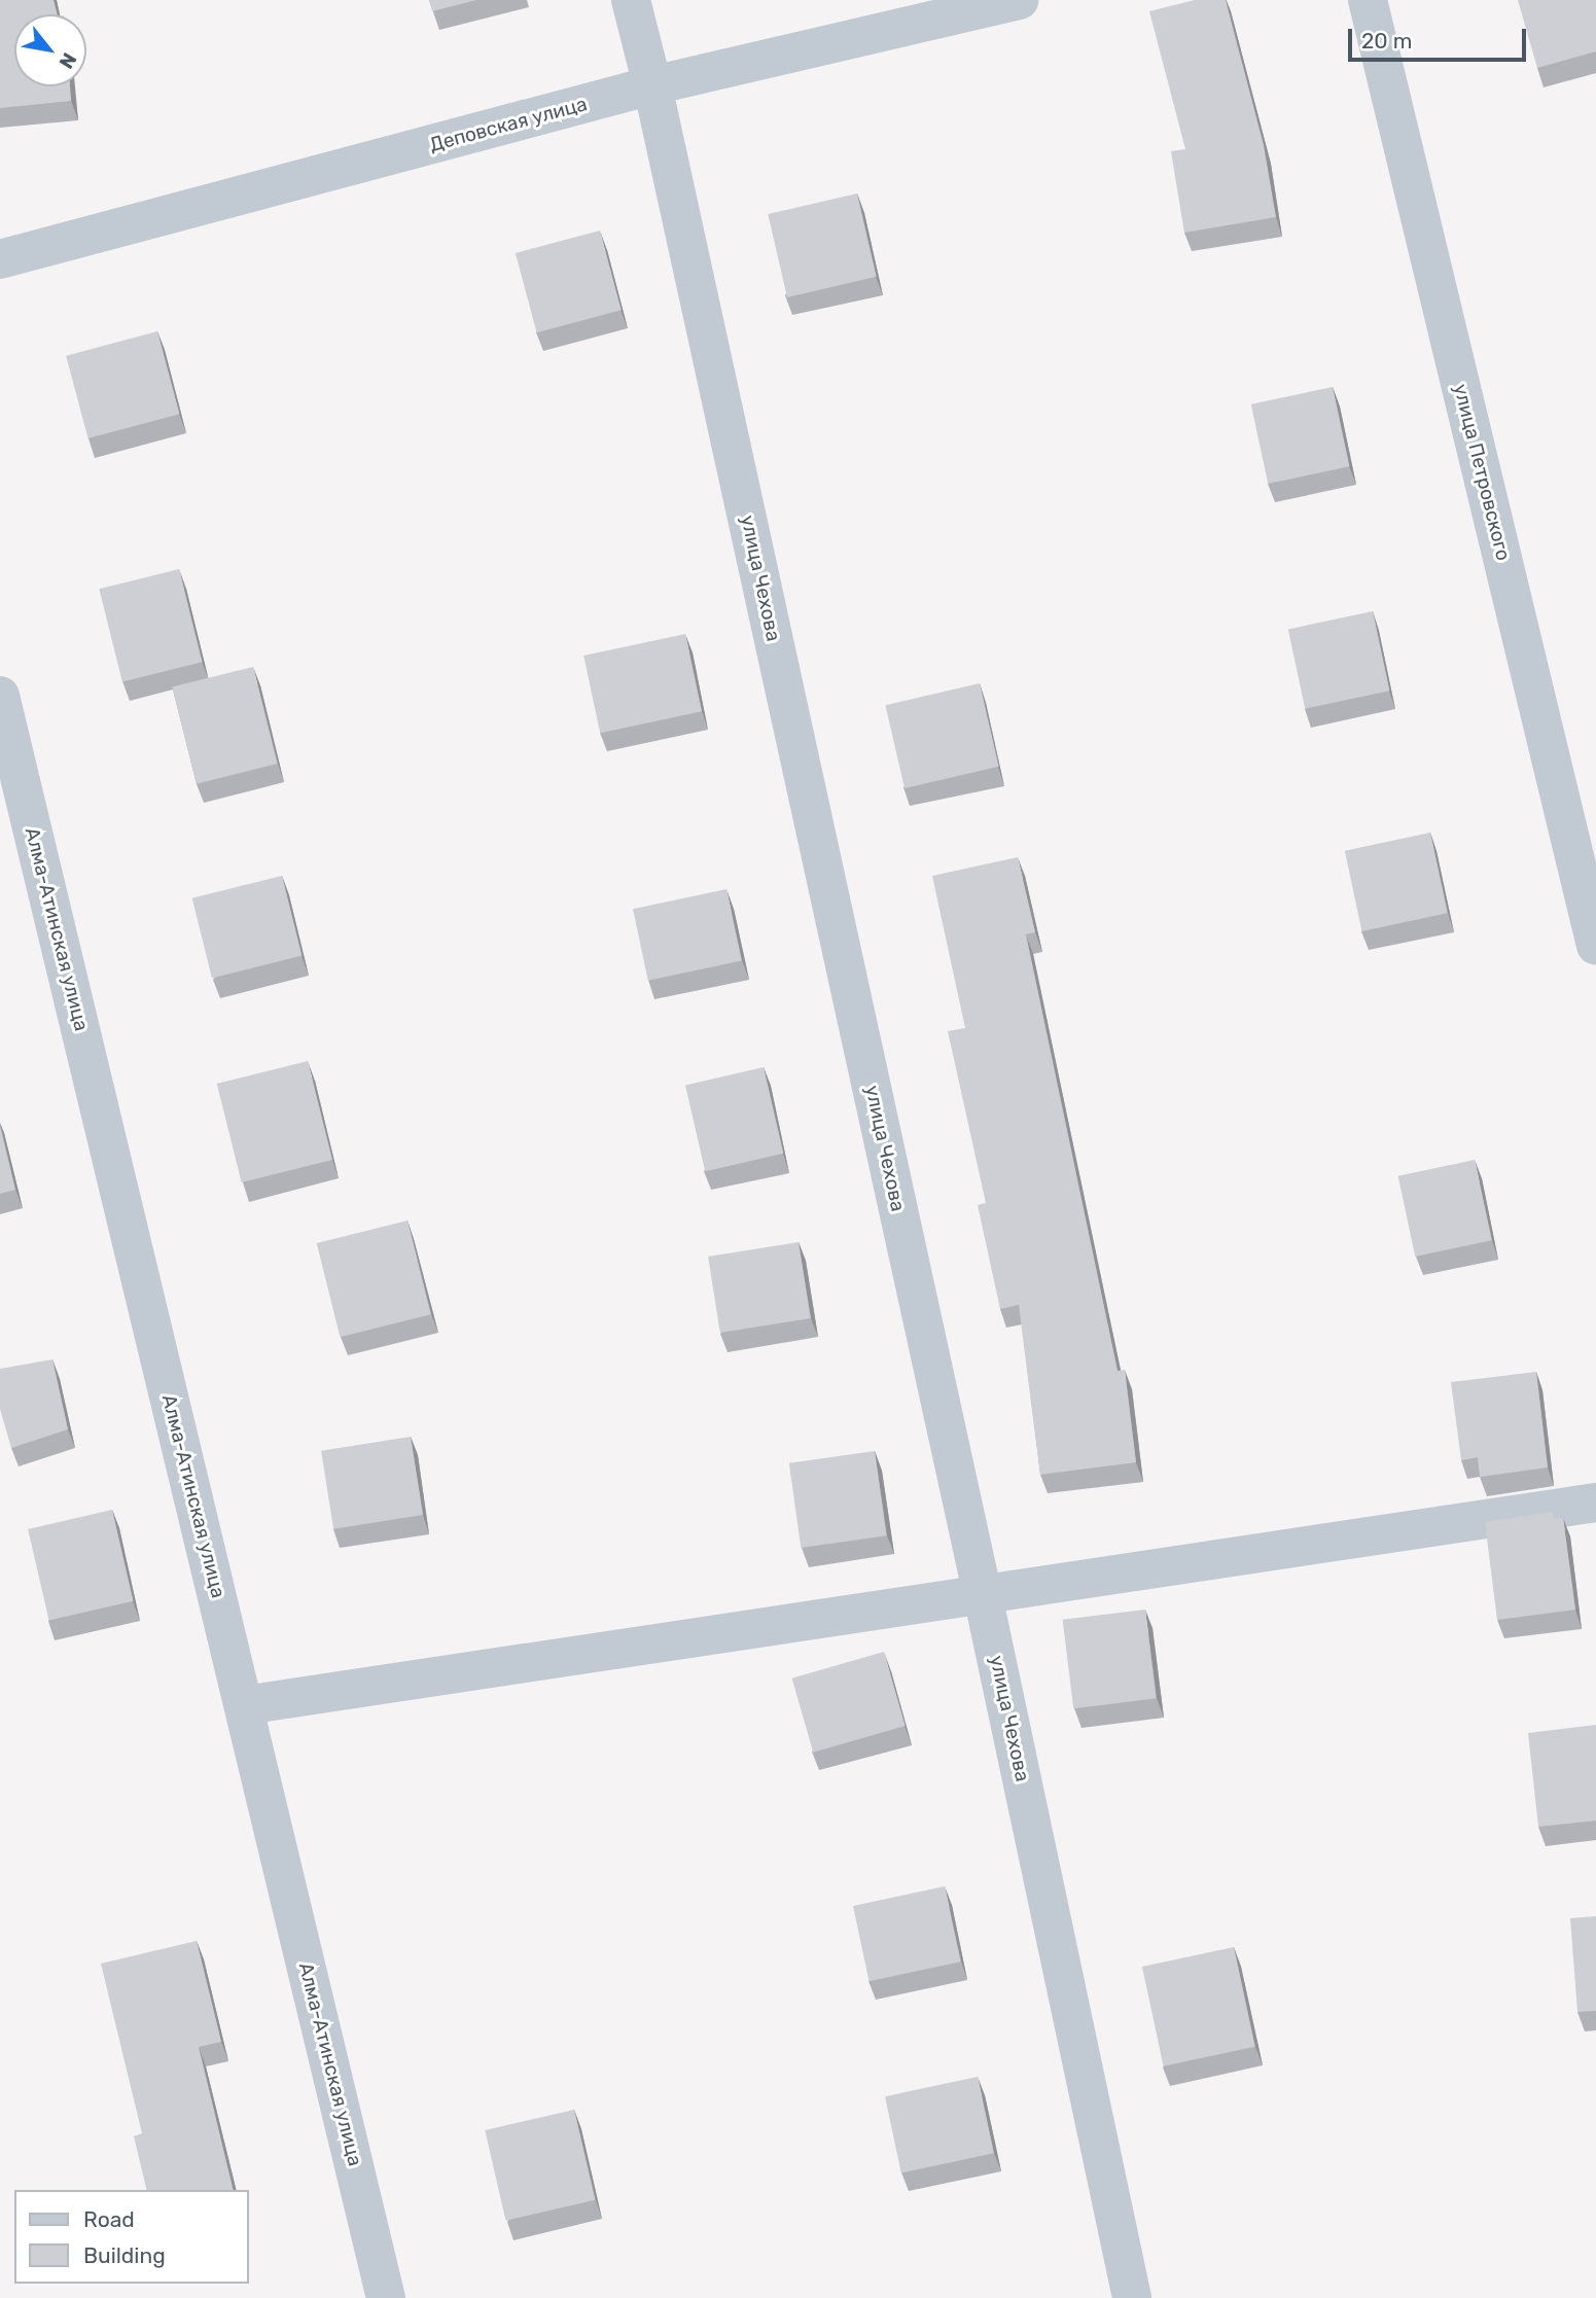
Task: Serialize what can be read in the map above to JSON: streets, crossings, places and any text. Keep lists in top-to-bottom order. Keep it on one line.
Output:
{"streets":{"street":["Деповская улица","улица Петровского","улица Чехова","Алма-Атинская улица"]},"crossings":[["Деповская улица","улица Чехова"]],"legend":["Road","Building"],"scale_bar":"20 m","north":"bottom right"}
